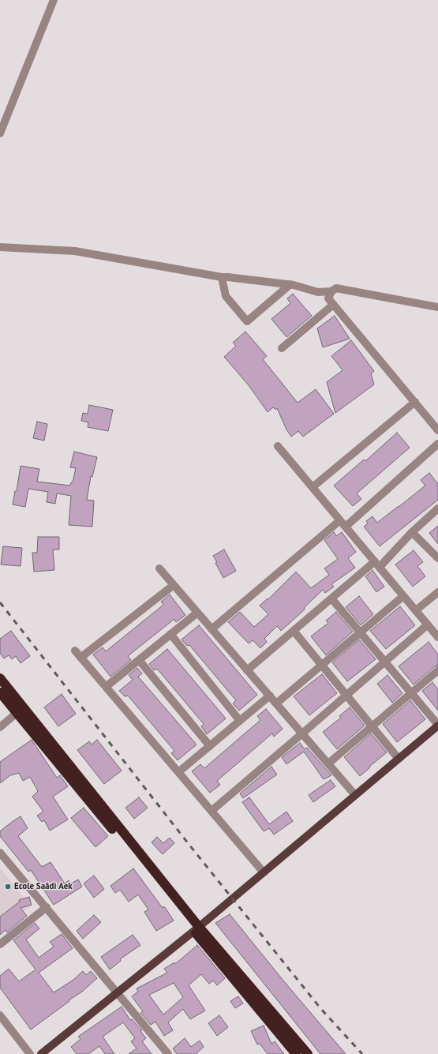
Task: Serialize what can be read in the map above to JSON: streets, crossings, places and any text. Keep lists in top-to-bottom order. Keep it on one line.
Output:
{"places":["Ecole Saãdi Aek"]}
